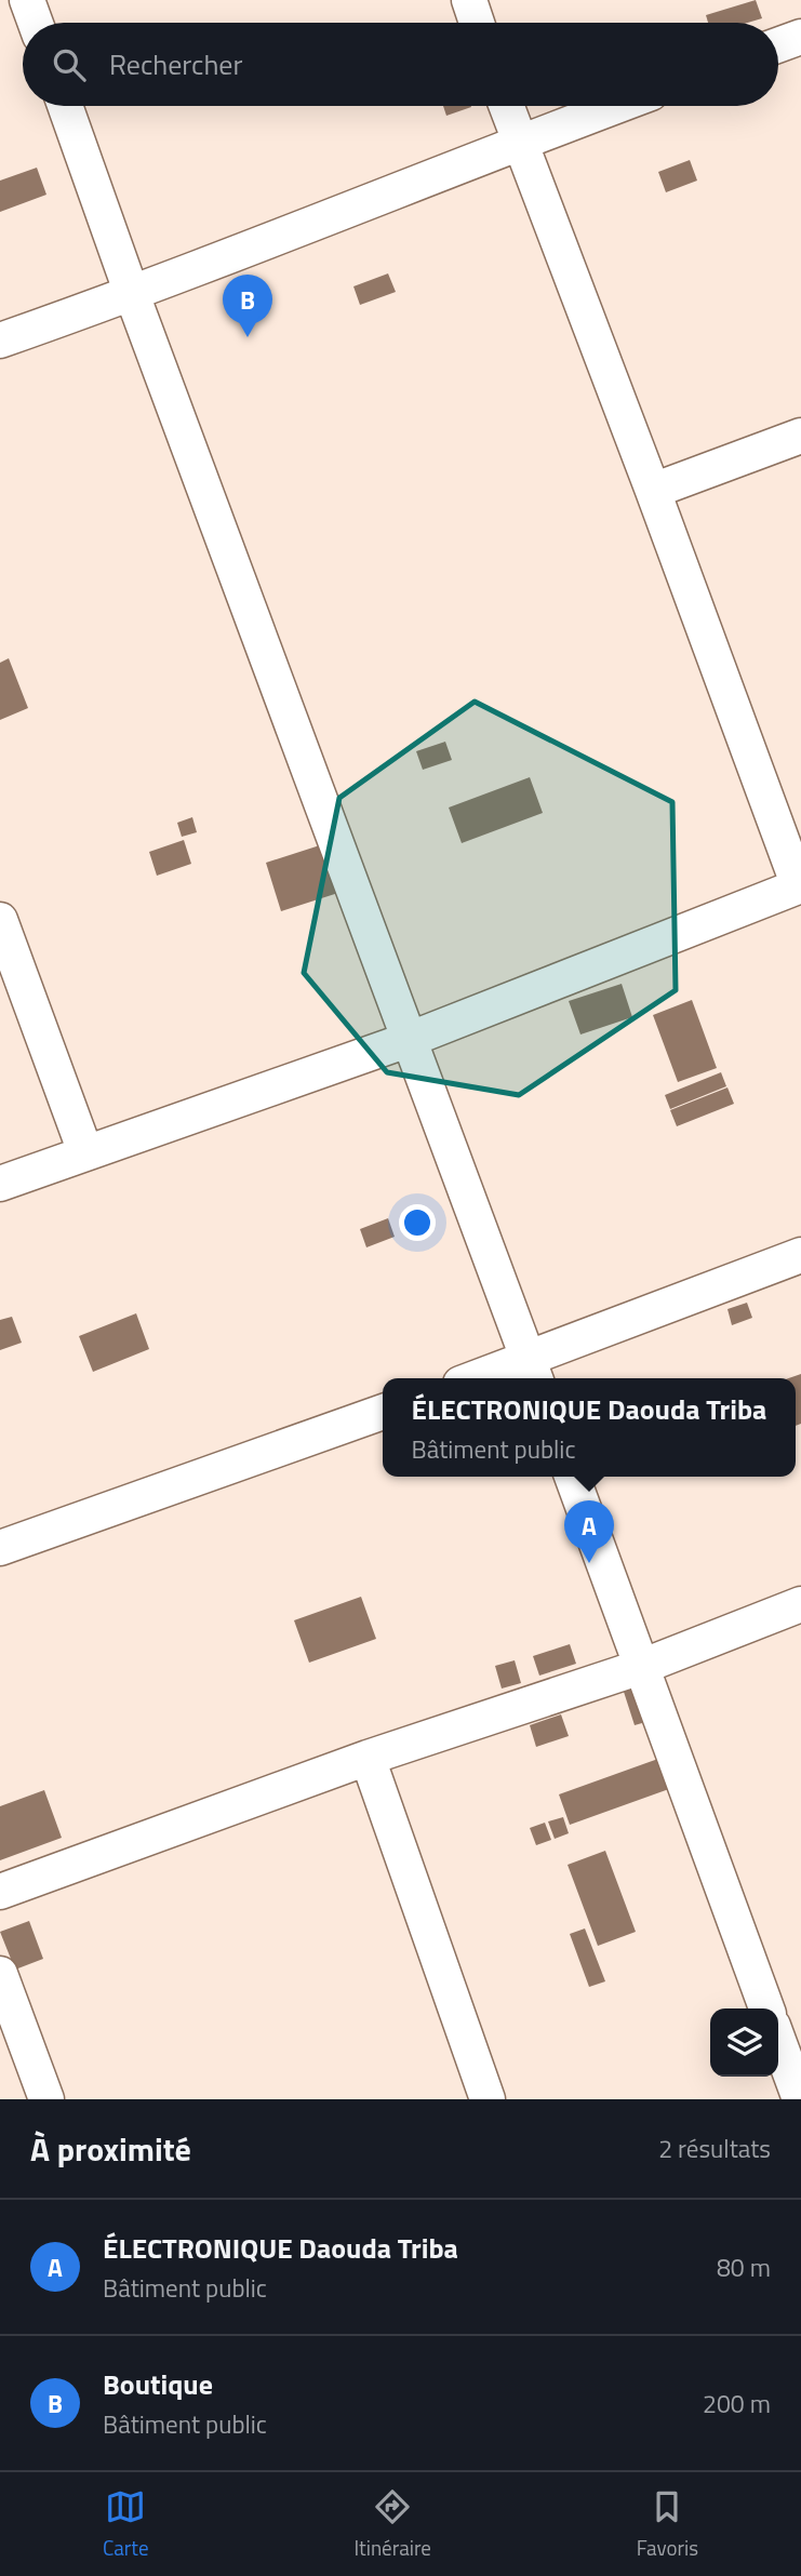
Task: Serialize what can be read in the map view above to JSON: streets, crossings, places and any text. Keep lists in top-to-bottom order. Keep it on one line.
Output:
{"page":{"search":"Rechercher","pins":["B","A"],"popup":["ÉLECTRONIQUE Daouda Triba","Bâtiment public"],"heading":["À proximité","2 résultats"],"list":[{"mark":"A","name":"ÉLECTRONIQUE Daouda Triba","note":"Bâtiment public","value":"80 m"},{"mark":"B","name":"Boutique","note":"Bâtiment public","value":"200 m"}],"nav":["Carte","Itinéraire","Favoris"]}}
